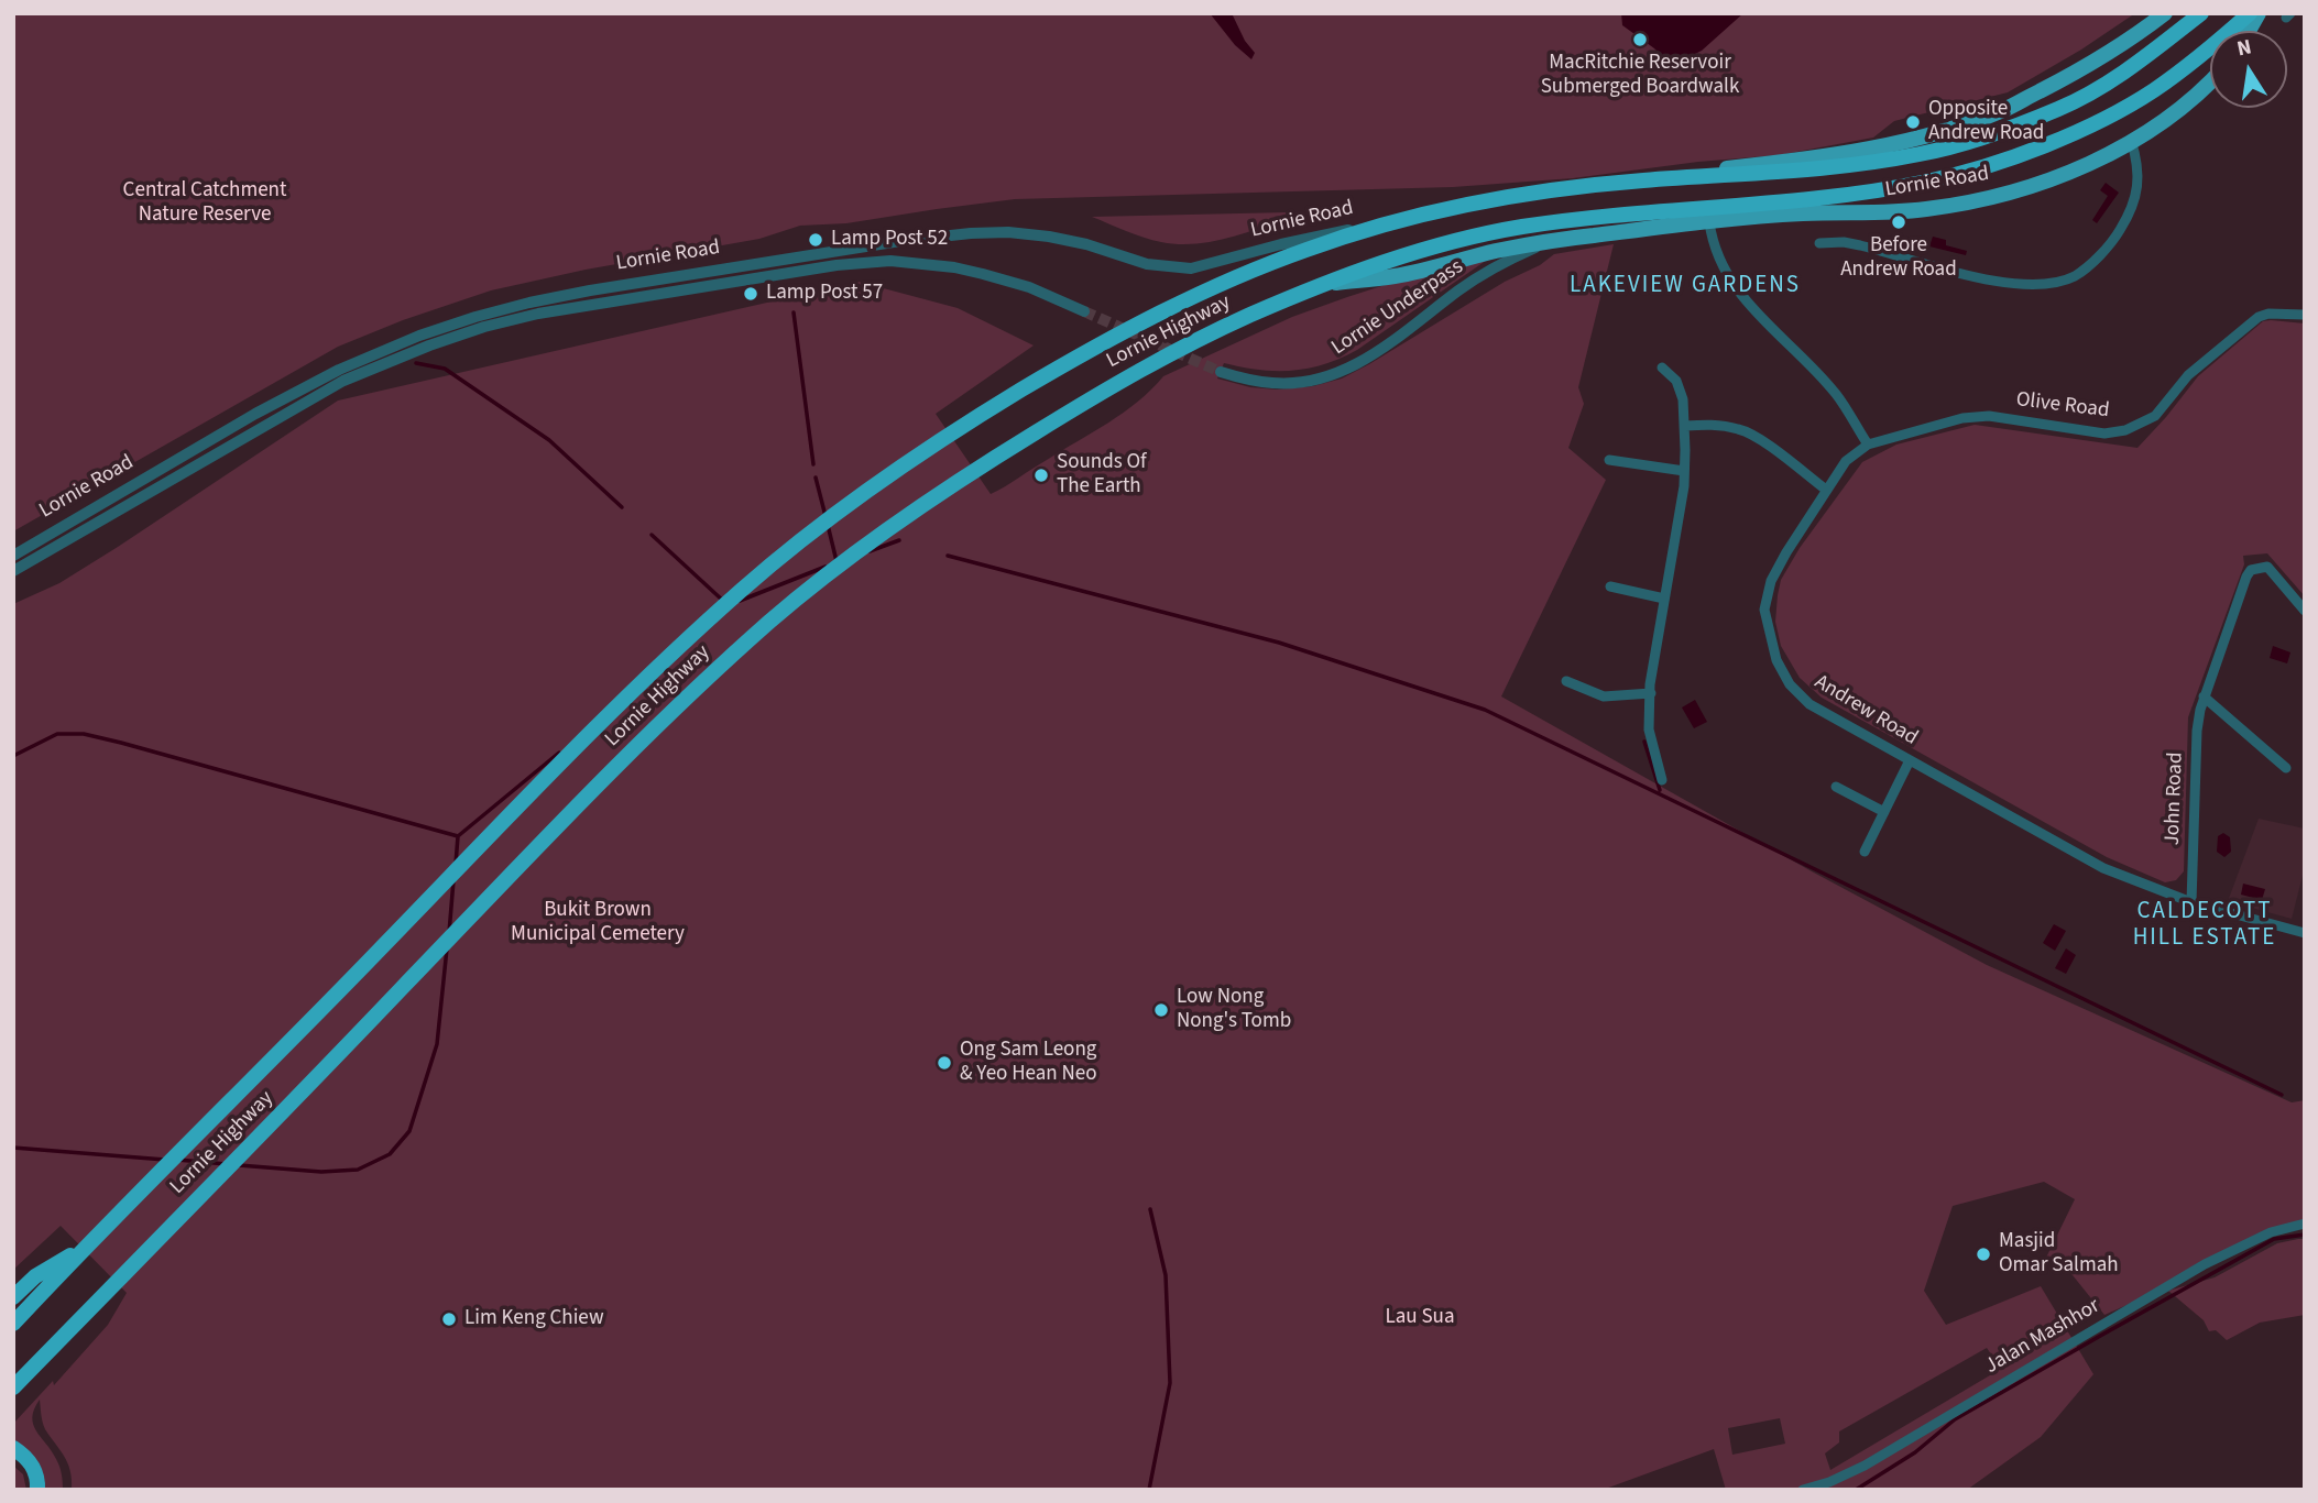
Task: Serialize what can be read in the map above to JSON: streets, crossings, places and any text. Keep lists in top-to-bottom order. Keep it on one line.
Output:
{"streets":{"highway":["Lornie Highway"],"main road":["Lornie Road"],"street":["Lornie Underpass","Olive Road","Andrew Road","John Road","Jalan Mashhor"]},"crossings":[["Lornie Road","Lornie Underpass"],["Lornie Road","Lornie Highway"],["Olive Road","Andrew Road"],["Andrew Road","John Road"]],"districts":["LAKEVIEW GARDENS","CALDECOTT HILL ESTATE"],"parks":["Central Catchment Nature Reserve","Bukit Brown Municipal Cemetery","Lau Sua"],"places":["MacRitchie Reservoir Submerged Boardwalk","Opposite Andrew Road","Before Andrew Road","Lamp Post 52","Lamp Post 57","Sounds Of The Earth","Low Nong Nong's Tomb","Ong Sam Leong & Yeo Hean Neo","Masjid Omar Salmah","Lim Keng Chiew"],"north":"top"}
